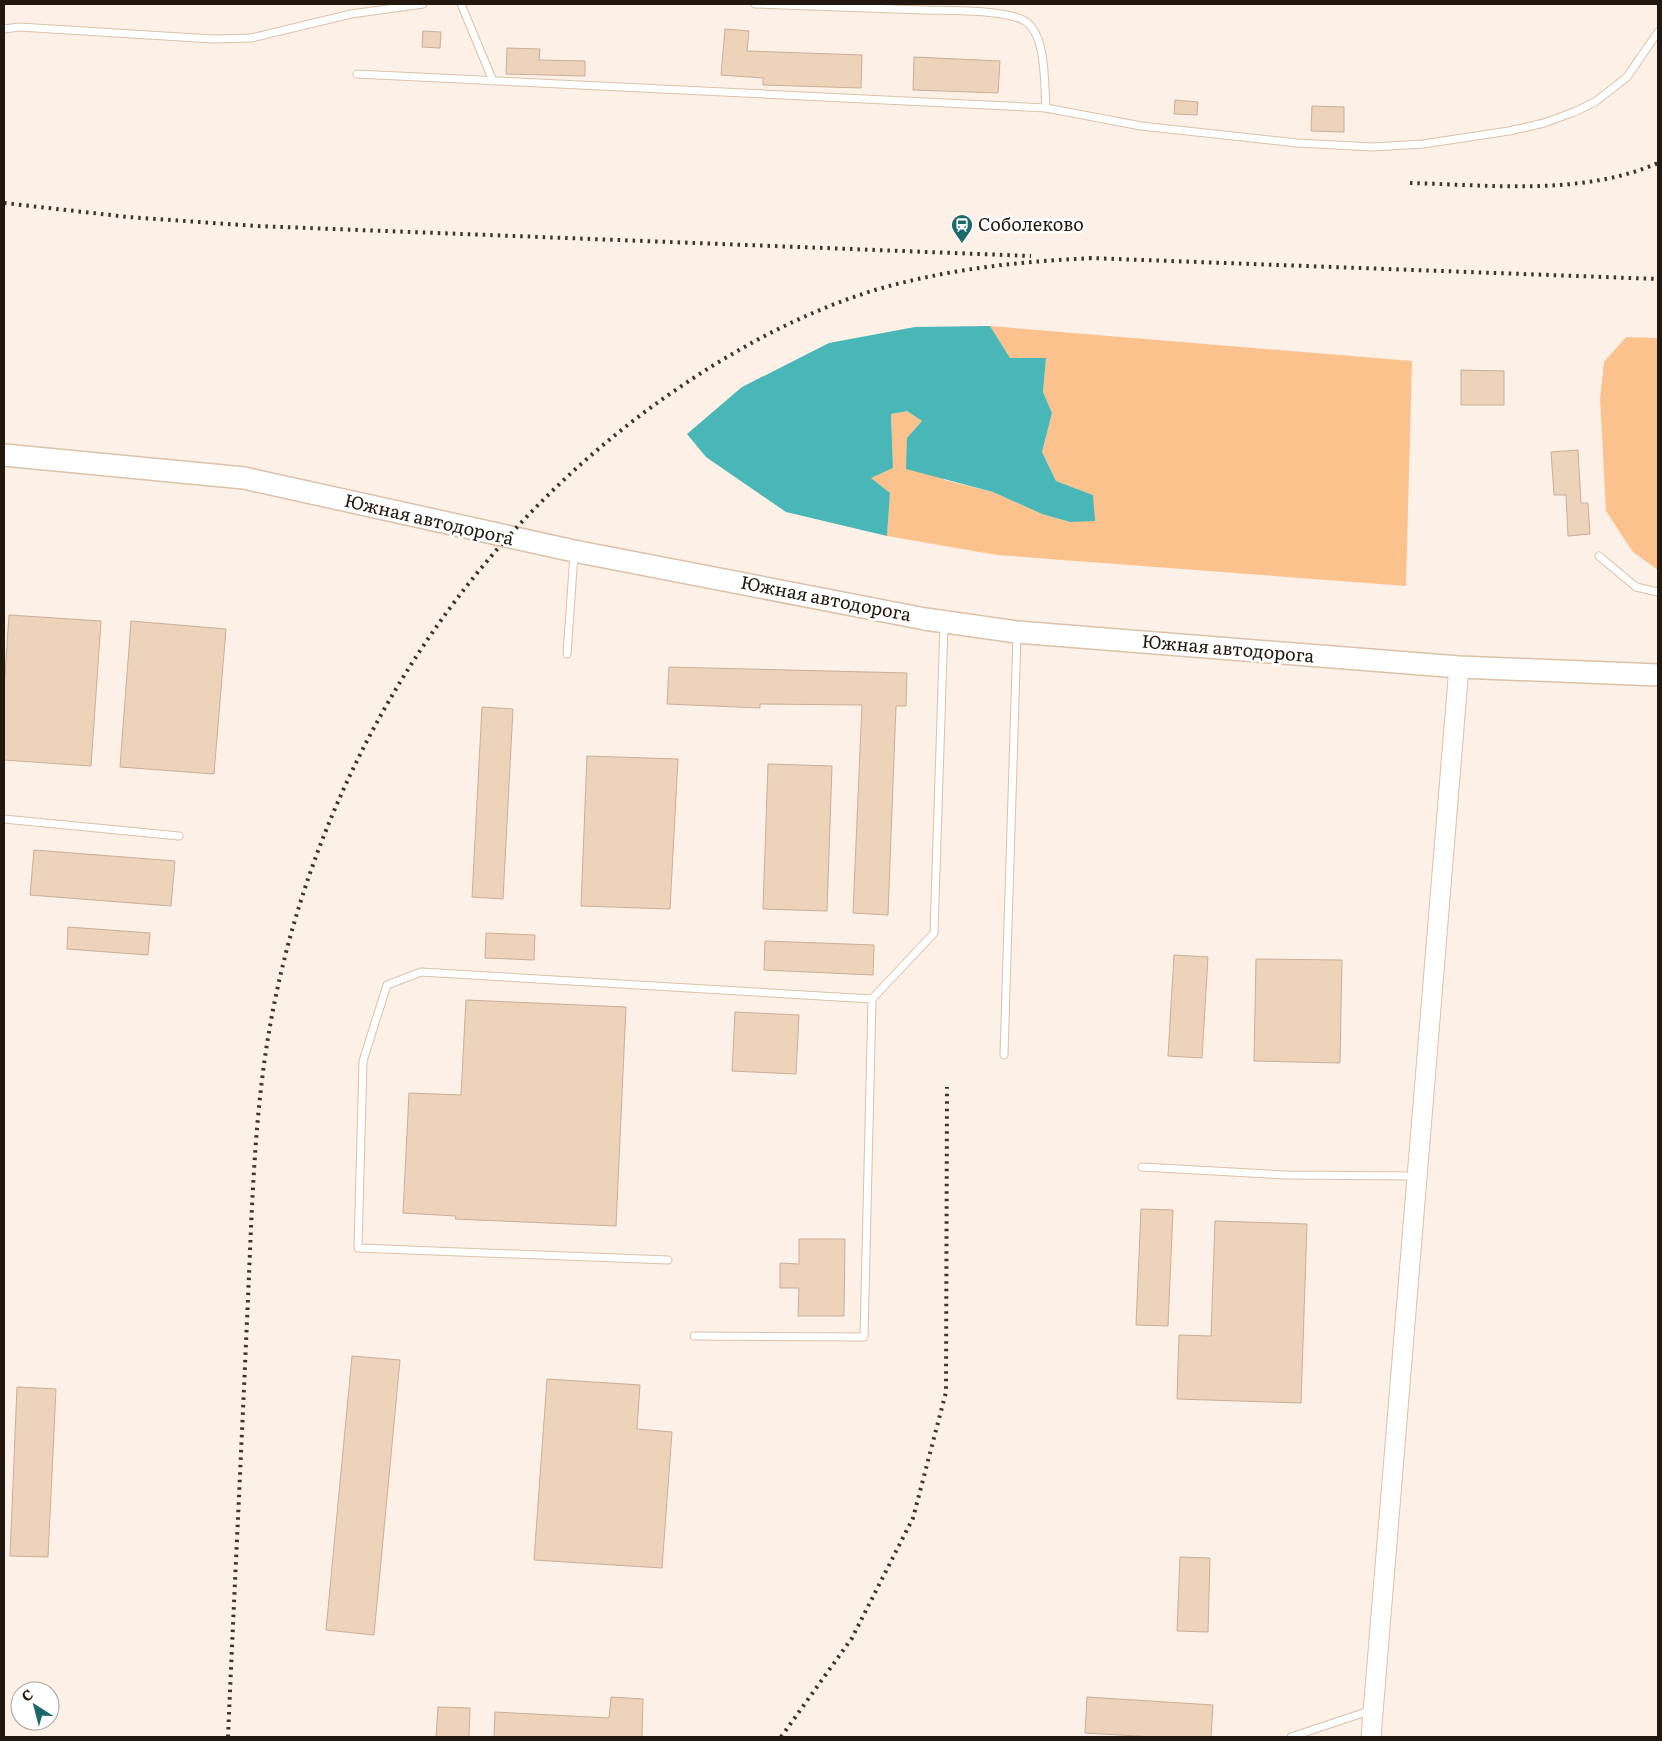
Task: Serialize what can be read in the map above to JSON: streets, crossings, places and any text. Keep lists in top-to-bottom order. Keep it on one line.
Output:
{"streets":{"main road":["Южная автодорога"]},"places":{"station":["Соболеково"]},"north":"top left"}
